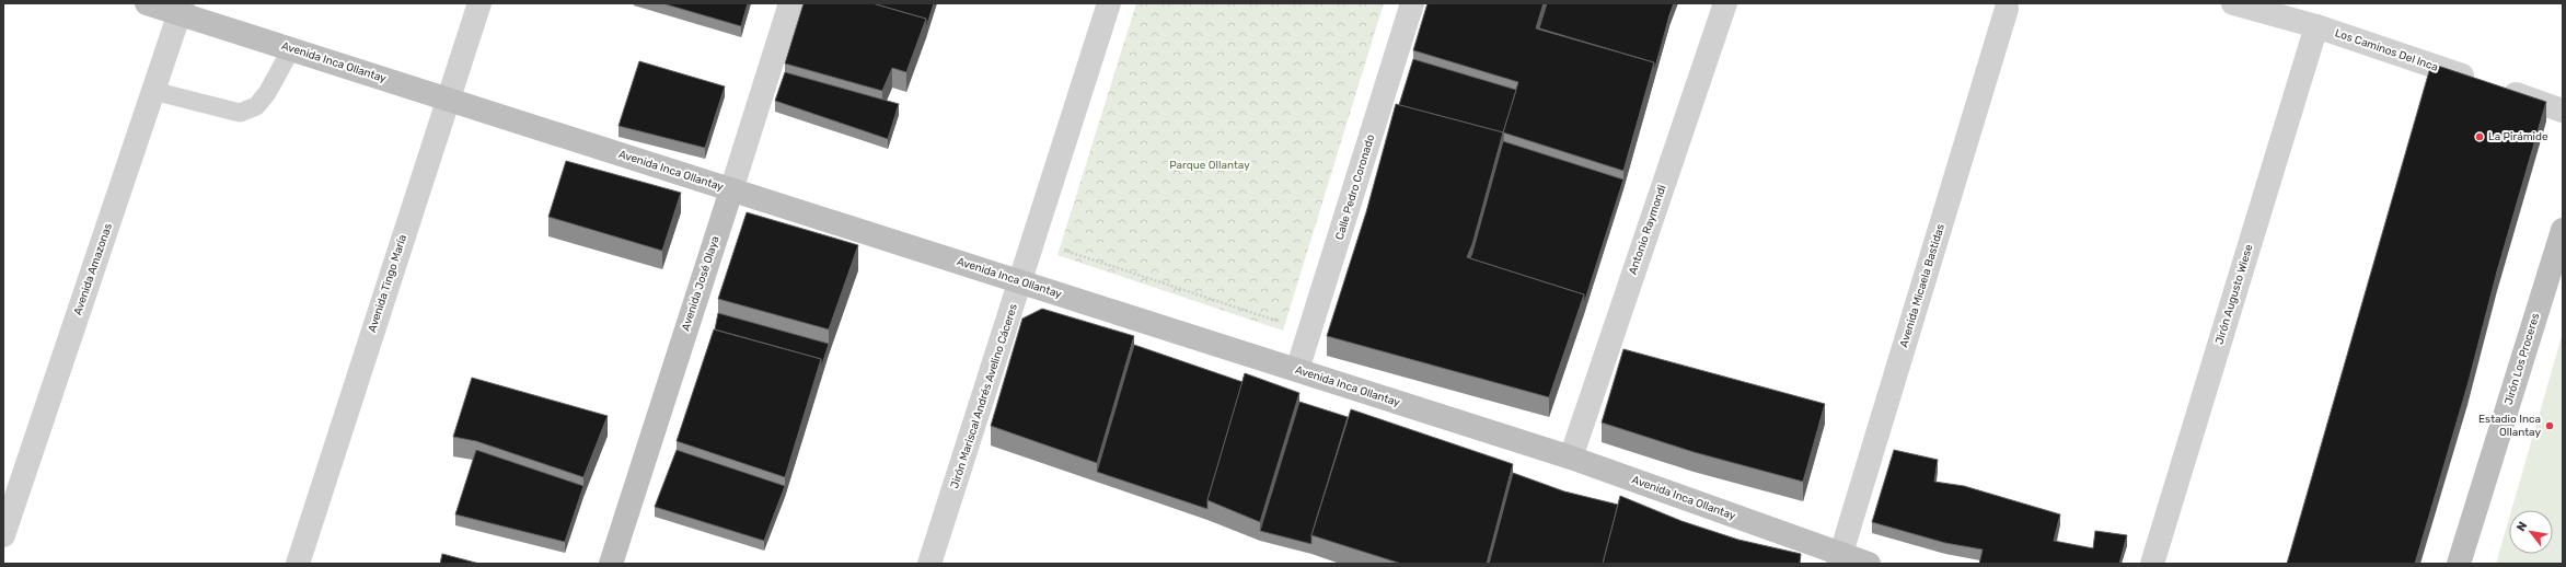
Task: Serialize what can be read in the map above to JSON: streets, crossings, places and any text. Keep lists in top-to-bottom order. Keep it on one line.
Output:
{"streets":{"street":["Los Caminos Del Inca","Avenida Inca Ollantay","Calle Pedro Coronado","Antonio Raymondi","Avenida Amazonas","Avenida Tingo María","Avenida José Olaya","Avenida Micaela Bastidas","Jirón Augusto Wiese","Jirón Los Proceres","Jirón Mariscal Andrés Avelino Cáceres"]},"crossings":[["Los Caminos Del Inca","Jirón Augusto Wiese"],["Avenida Inca Ollantay","Calle Pedro Coronado"],["Avenida Inca Ollantay","Antonio Raymondi"],["Avenida Inca Ollantay","Avenida Amazonas"],["Avenida Inca Ollantay","Avenida Tingo María"],["Avenida Inca Ollantay","Avenida José Olaya"],["Avenida Inca Ollantay","Avenida Micaela Bastidas"],["Avenida Inca Ollantay","Jirón Mariscal Andrés Avelino Cáceres"]],"parks":["Parque Ollantay"],"places":["La Pirámide","Estadio Inca Ollantay"],"north":"top left"}
